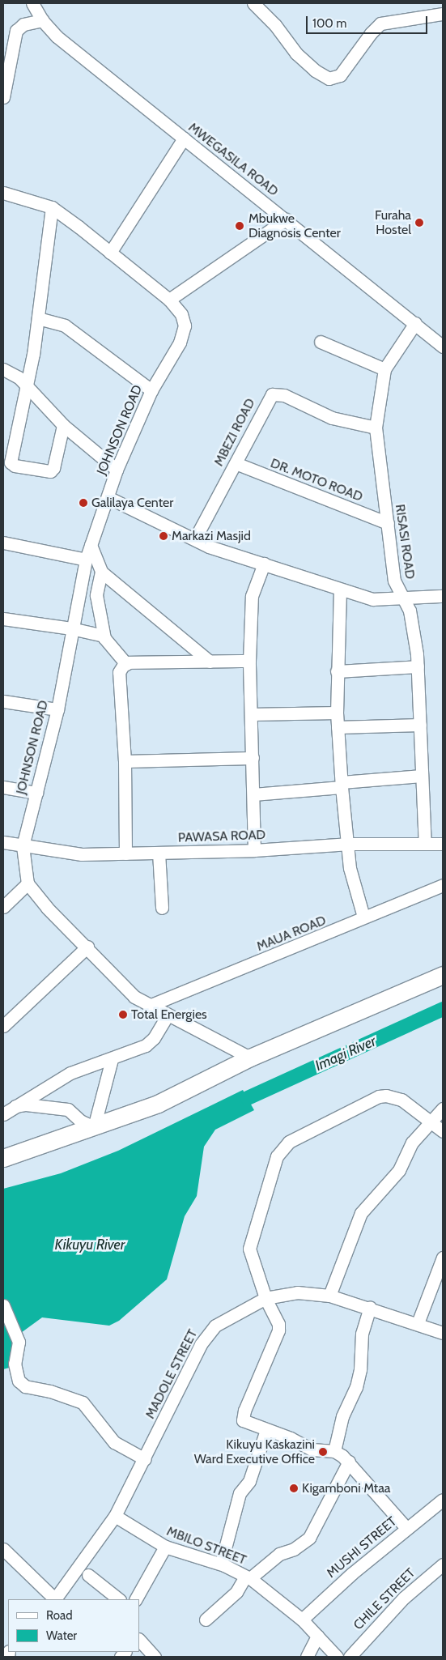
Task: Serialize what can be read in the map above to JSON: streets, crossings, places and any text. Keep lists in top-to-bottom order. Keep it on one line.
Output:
{"streets":{"street":["MWEGASILA ROAD","JOHNSON ROAD","MBEZI ROAD","DR. MOTO ROAD","RISASI ROAD","PAWASA ROAD","MAUA ROAD","MADOLE STREET","MBILO STREET","MUSHI STREET","CHILE STREET"]},"crossings":[["MWEGASILA ROAD","RISASI ROAD"],["JOHNSON ROAD","PAWASA ROAD"],["MBEZI ROAD","DR. MOTO ROAD"],["MBEZI ROAD","RISASI ROAD"],["DR. MOTO ROAD","RISASI ROAD"],["RISASI ROAD","PAWASA ROAD"],["MADOLE STREET","MBILO STREET"],["MBILO STREET","MUSHI STREET"]],"water":["Imagi River","Kikuyu River"],"places":["Furaha Hostel","Mbukwe Diagnosis Center","Galilaya Center","Markazi Masjid","Total Energies","Kikuyu Kaskazini Ward Executive Office","Kigamboni Mtaa"],"legend":["Road","Water"],"scale_bar":"100 m"}
